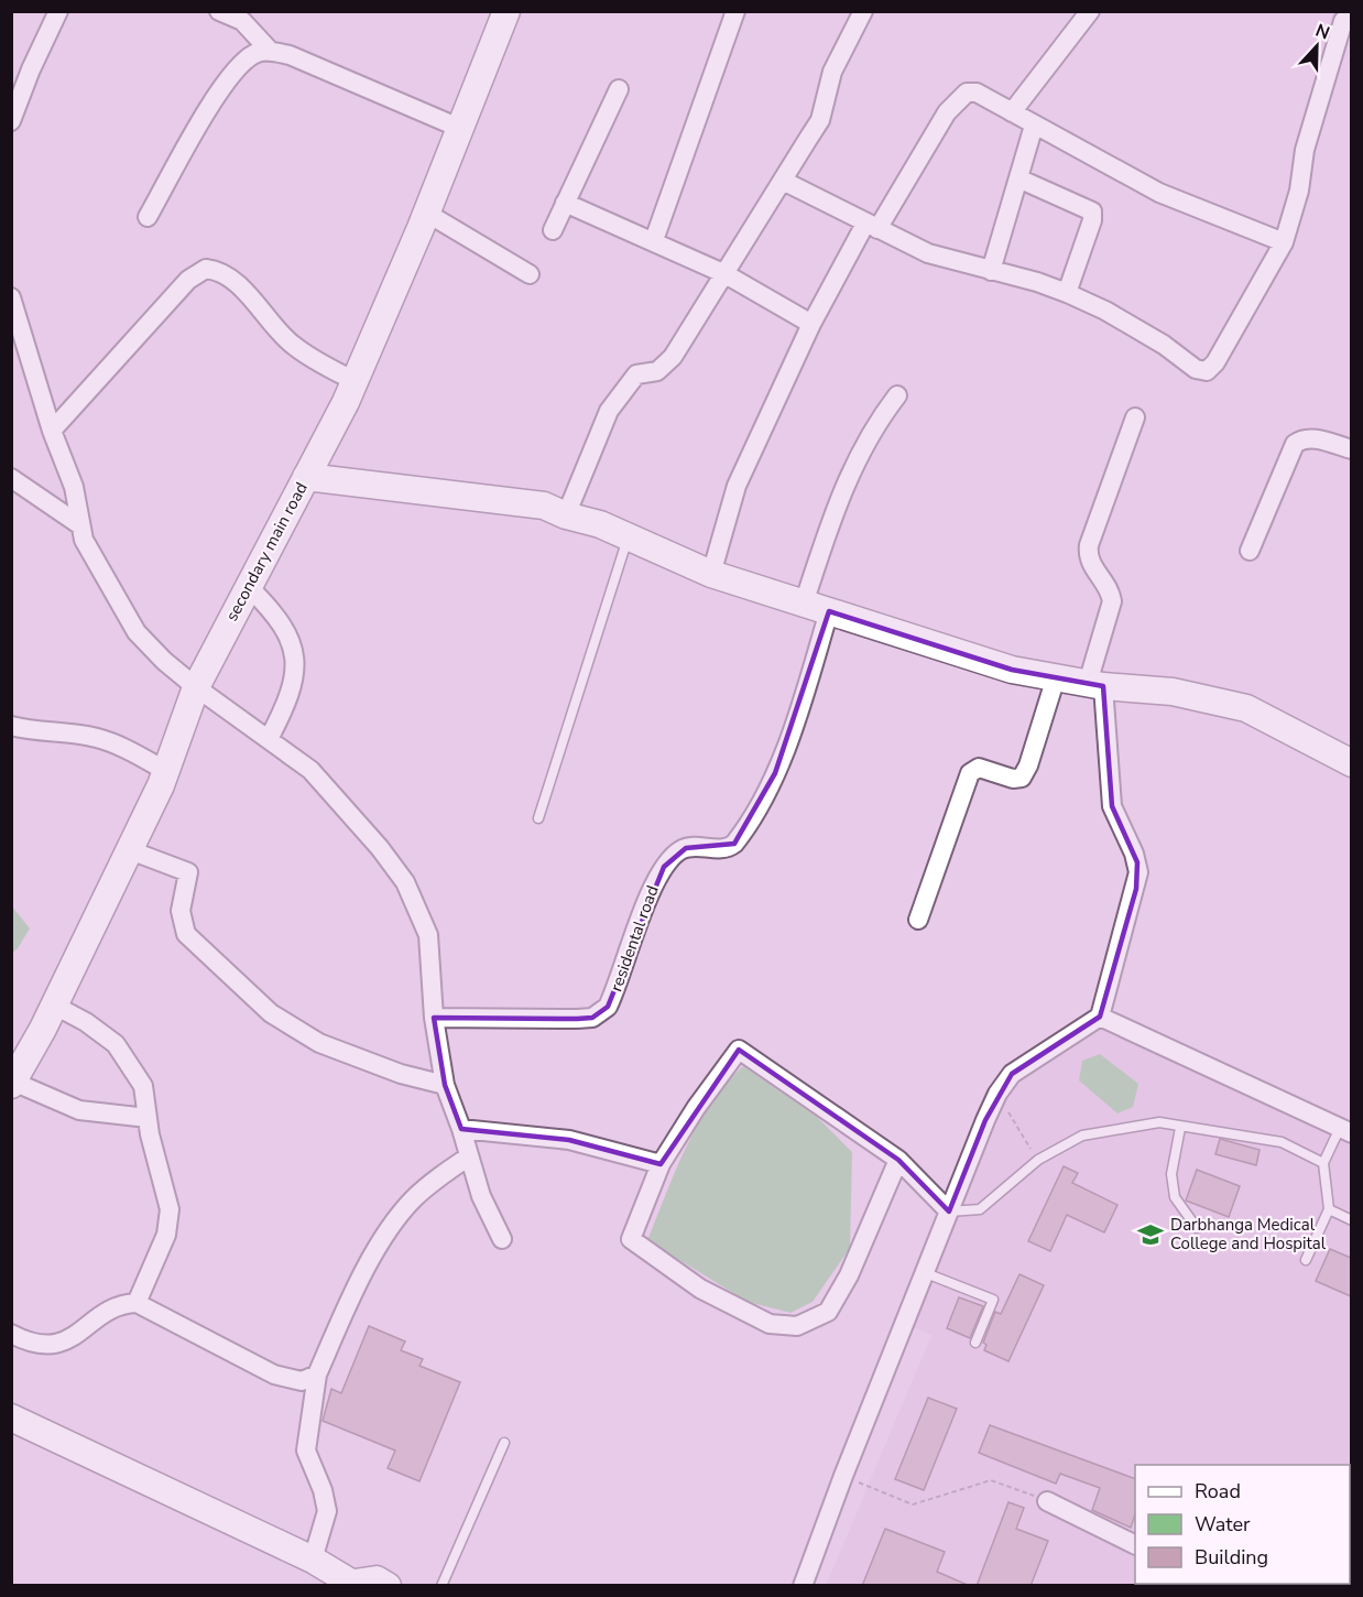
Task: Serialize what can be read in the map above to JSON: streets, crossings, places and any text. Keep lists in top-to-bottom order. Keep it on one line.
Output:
{"streets":{"street":["secondary main road","residental road"]},"places":{"school or university":["Darbhanga Medical College and Hospital"]},"legend":["Road","Water","Building"],"north":"top"}
